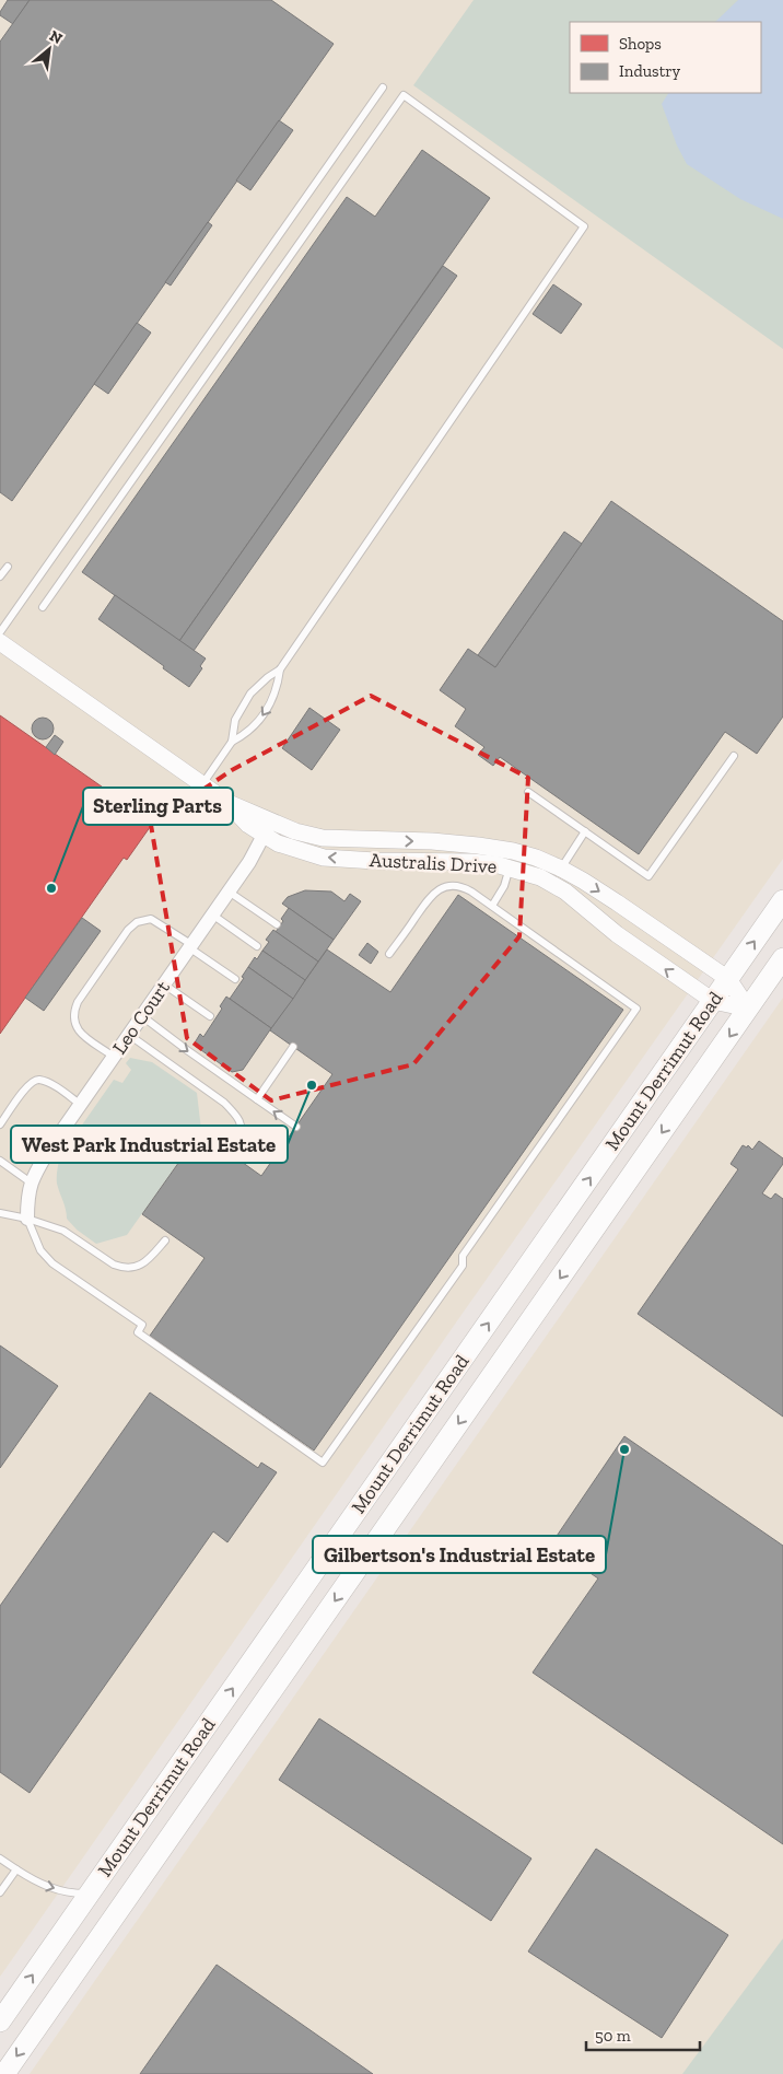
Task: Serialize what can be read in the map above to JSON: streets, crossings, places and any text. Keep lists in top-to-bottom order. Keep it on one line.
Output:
{"streets":{"main road":["Mount Derrimut Road"],"street":["Australis Drive","Leo Court"]},"crossings":[["Australis Drive","Leo Court"],["Australis Drive","Mount Derrimut Road"]],"places":["Sterling Parts","West Park Industrial Estate","Gilbertson's Industrial Estate"],"legend":["Shops","Industry"],"scale_bar":"50 m","north":"top right"}
